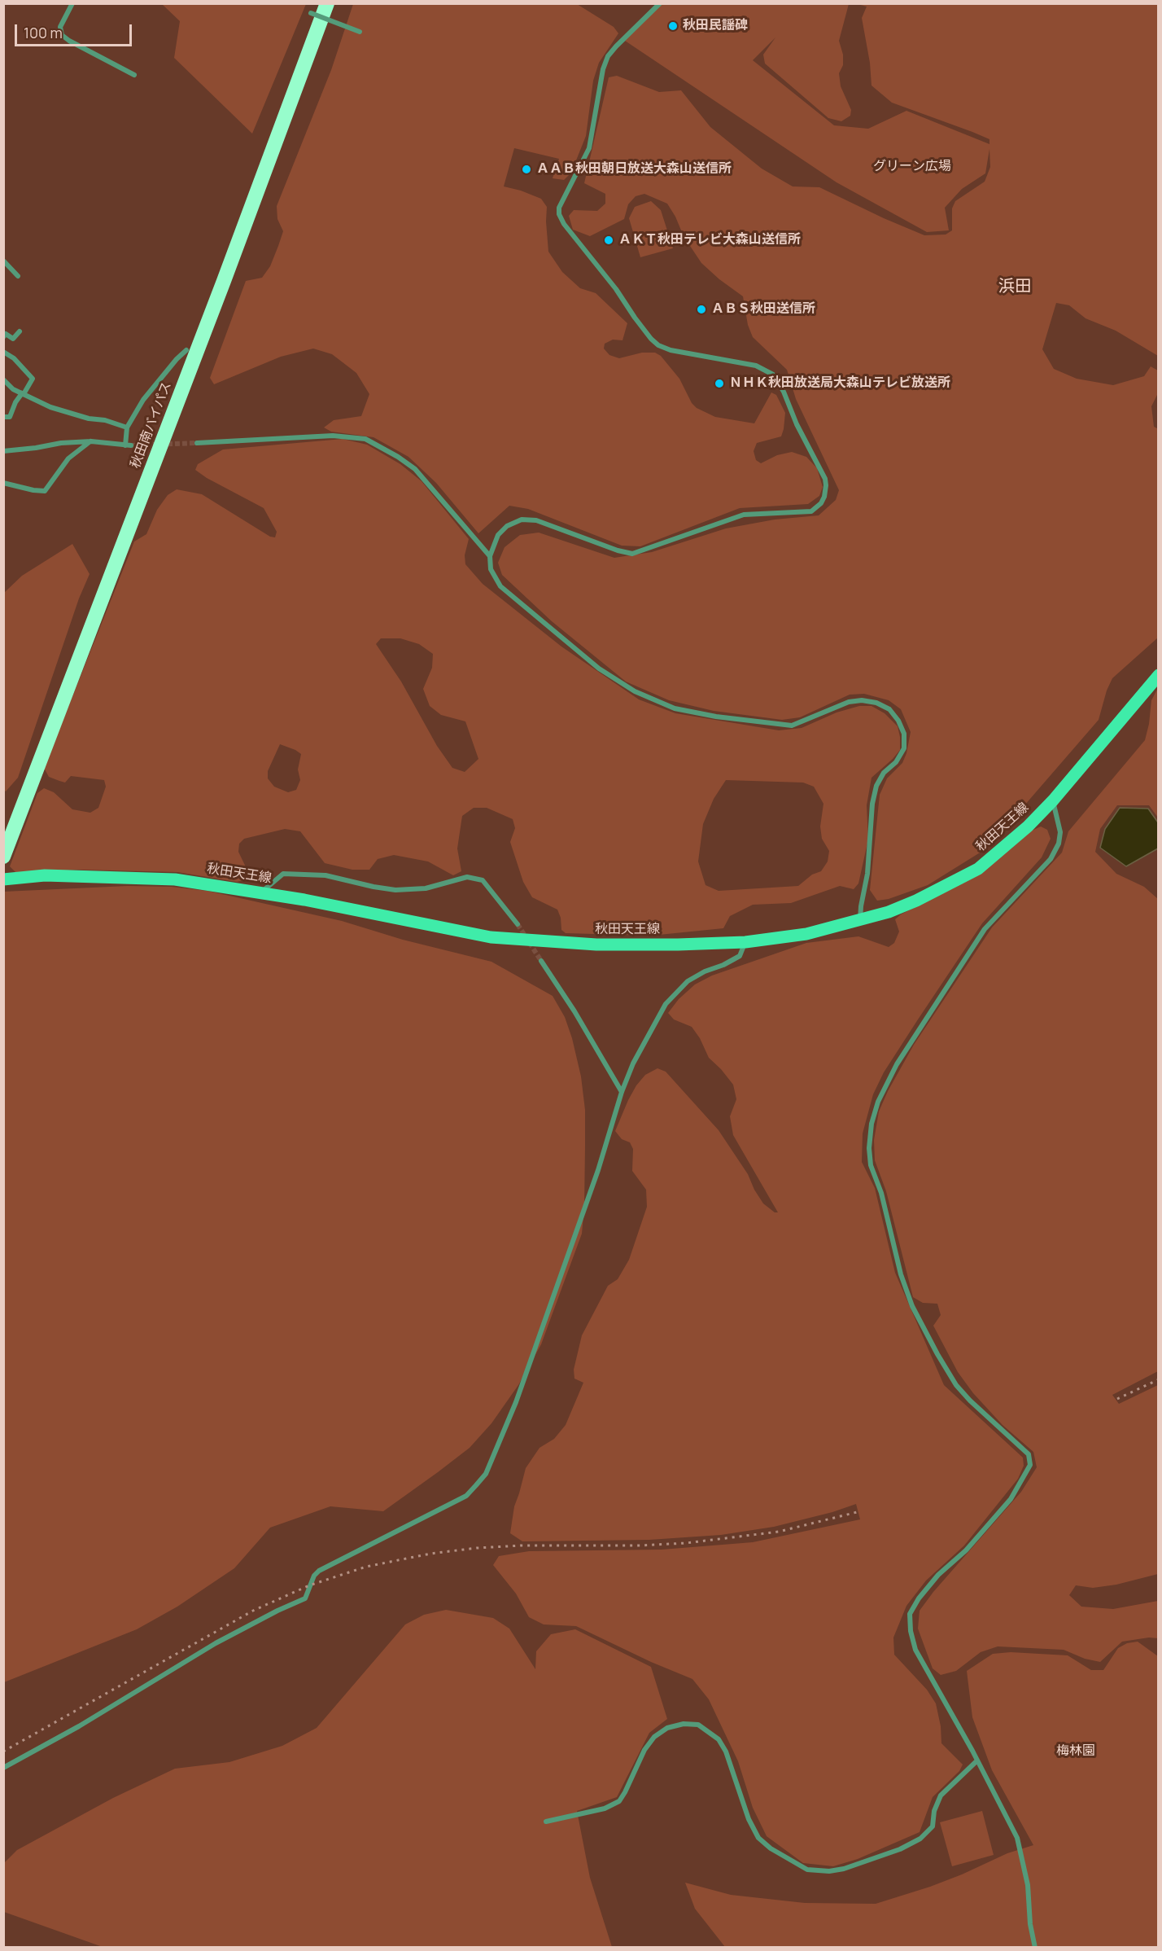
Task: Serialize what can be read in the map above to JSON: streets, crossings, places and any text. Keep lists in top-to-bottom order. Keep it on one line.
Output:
{"streets":{"highway":["秋田南バイパス"],"main road":["秋田天王線"]},"districts":["浜田"],"parks":["グリーン広場","梅林園"],"places":["秋田民謡碑","ＡＡＢ秋田朝日放送大森山送信所","ＡＫＴ秋田テレビ大森山送信所","ＡＢＳ秋田送信所","ＮＨＫ秋田放送局大森山テレビ放送所"],"scale_bar":"100 m"}
